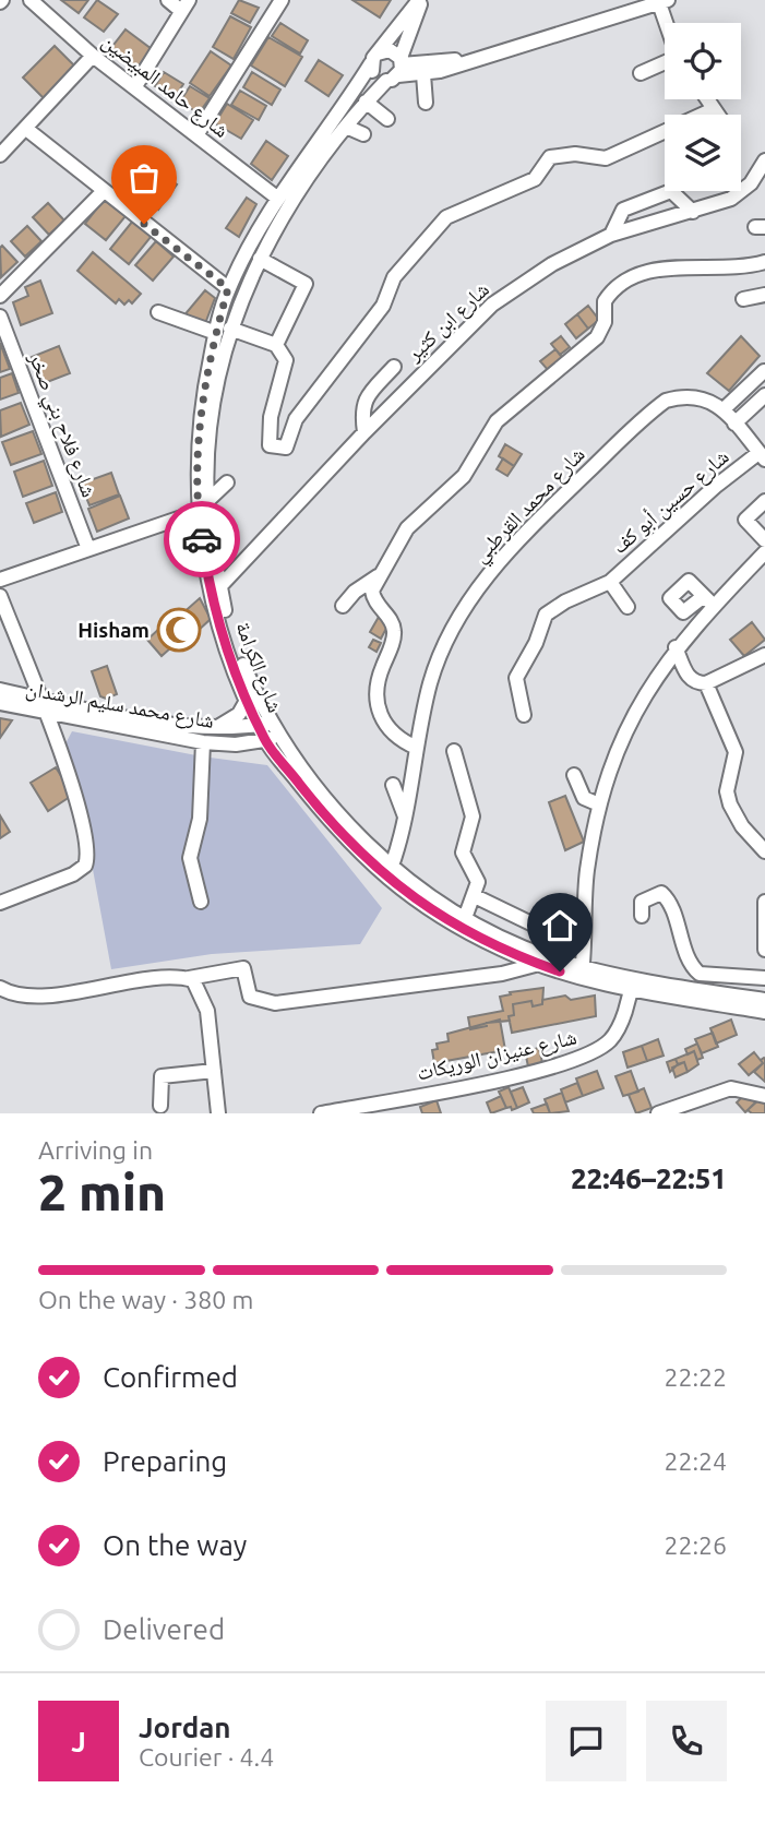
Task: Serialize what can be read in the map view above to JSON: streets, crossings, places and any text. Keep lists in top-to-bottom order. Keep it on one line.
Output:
{"streets":{"street":["شارع حامد المبيضين","شارع ابن كثير","شارع فلاح بني صخر","شارع حسين أبو كف","شارع محمد القرطبي","شارع الكرامة","شارع محمد سليم الرشدان","شارع عنيزان الوريكات"]},"crossings":[["شارع حامد المبيضين","شارع الكرامة"],["شارع ابن كثير","شارع الكرامة"],["شارع محمد القرطبي","شارع الكرامة"],["شارع الكرامة","شارع محمد سليم الرشدان"],["شارع الكرامة","شارع عنيزان الوريكات"]],"places":{"mosque":["Hisham"]},"page":{"heading":["2 min","Arriving in","22:46–22:51"],"panel":["Jordan","Courier · 4.4"],"bar":"On the way · 380 m","list":[["Confirmed","22:22"],["Preparing","22:24"],["On the way","22:26"],"Delivered"],"round":"J"}}
